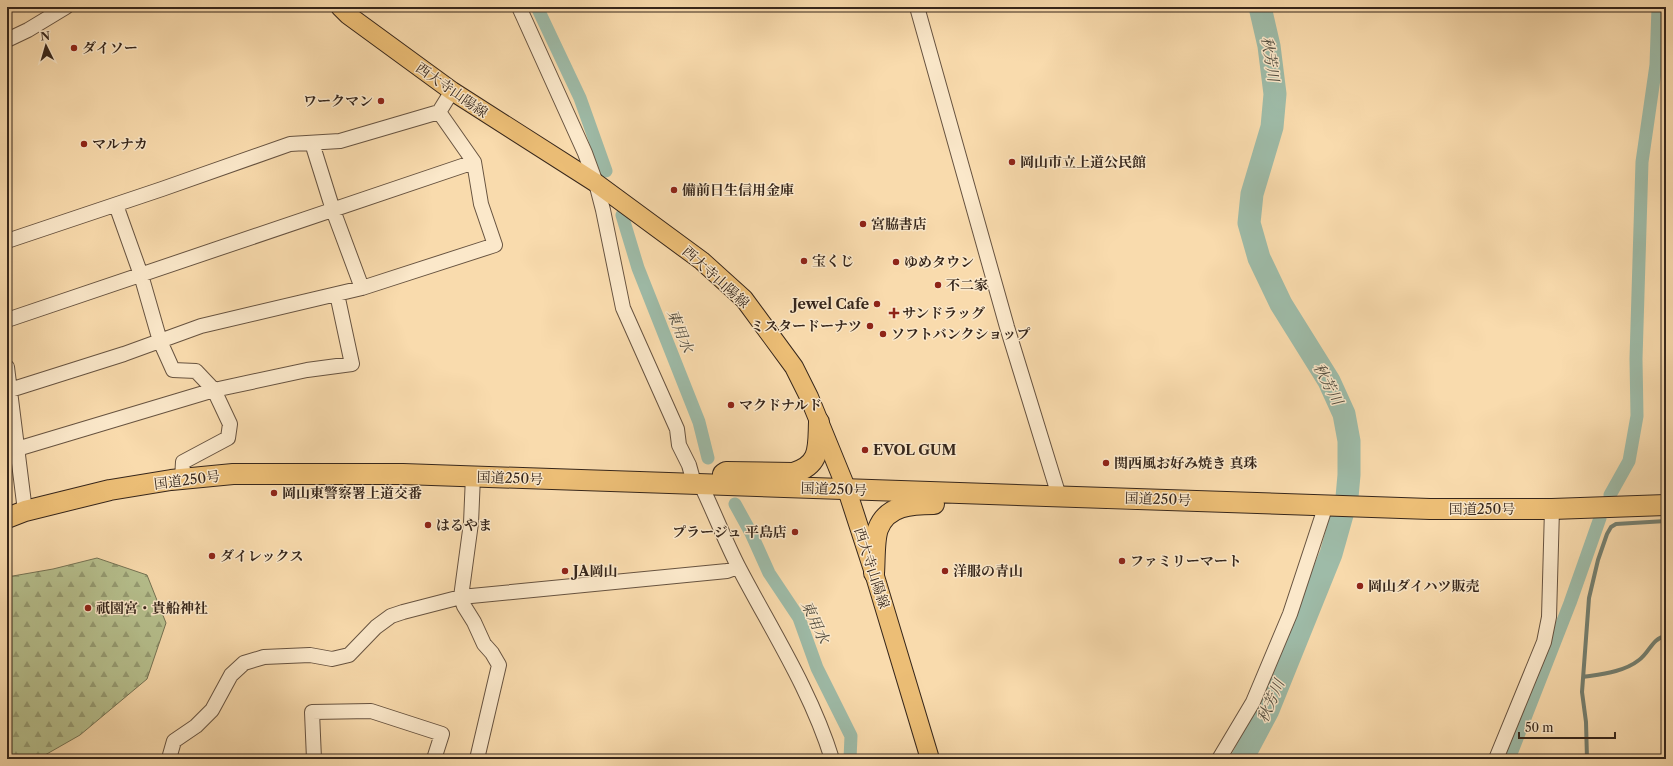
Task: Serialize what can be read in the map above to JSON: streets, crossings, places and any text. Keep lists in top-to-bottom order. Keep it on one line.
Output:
{"streets":{"highway":["国道250号"],"main road":["西大寺山陽線"]},"crossings":[["西大寺山陽線","国道250号"]],"water":["秋芳川","東用水"],"places":{"other":["ダイソー","ワークマン","マルナカ","岡山市立上道公民館","備前日生信用金庫","宮脇書店","宝くじ","ゆめタウン","不二家","Jewel Cafe","ミスタードーナツ","ソフトバンクショップ","マクドナルド","EVOL GUM","関西風お好み焼き 真珠","岡山東警察署上道交番","はるやま","プラージュ 平島店","ダイレックス","ファミリーマート","JA岡山","洋服の青山","岡山ダイハツ販売","祇園宮・貴船神社"],"health":["サンドラッグ"]},"scale_bar":"50 m","north":"top"}
